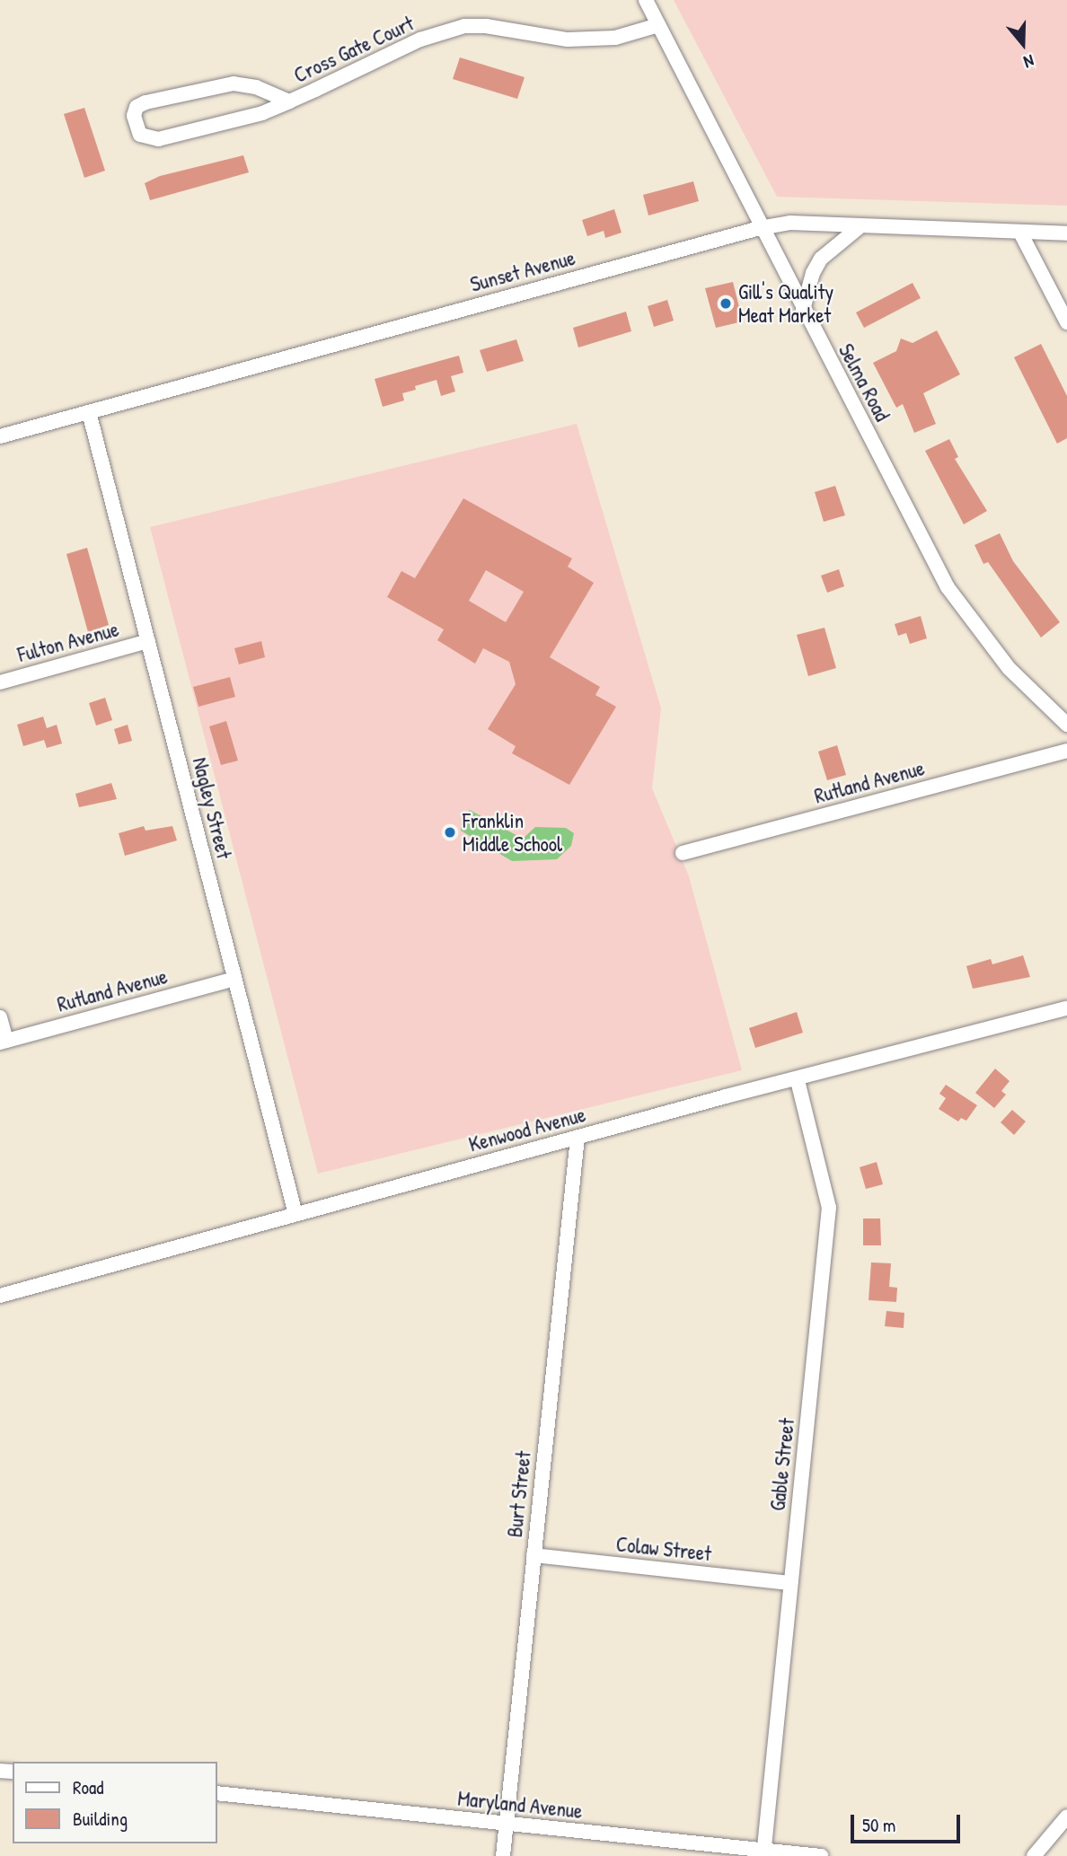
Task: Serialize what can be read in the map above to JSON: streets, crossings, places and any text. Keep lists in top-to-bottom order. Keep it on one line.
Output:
{"streets":{"street":["Cross Gate Court","Sunset Avenue","Selma Road","Fulton Avenue","Rutland Avenue","Nagley Street","Kenwood Avenue","Gable Street","Burt Street","Colaw Street","Maryland Avenue"]},"crossings":[["Cross Gate Court","Selma Road"],["Sunset Avenue","Selma Road"],["Sunset Avenue","Nagley Street"],["Fulton Avenue","Nagley Street"],["Rutland Avenue","Nagley Street"],["Nagley Street","Kenwood Avenue"],["Kenwood Avenue","Gable Street"],["Kenwood Avenue","Burt Street"],["Gable Street","Colaw Street"],["Gable Street","Maryland Avenue"],["Burt Street","Colaw Street"],["Burt Street","Maryland Avenue"]],"places":["Gill's Quality Meat Market","Franklin Middle School"],"legend":["Road","Building"],"scale_bar":"50 m","north":"bottom"}
